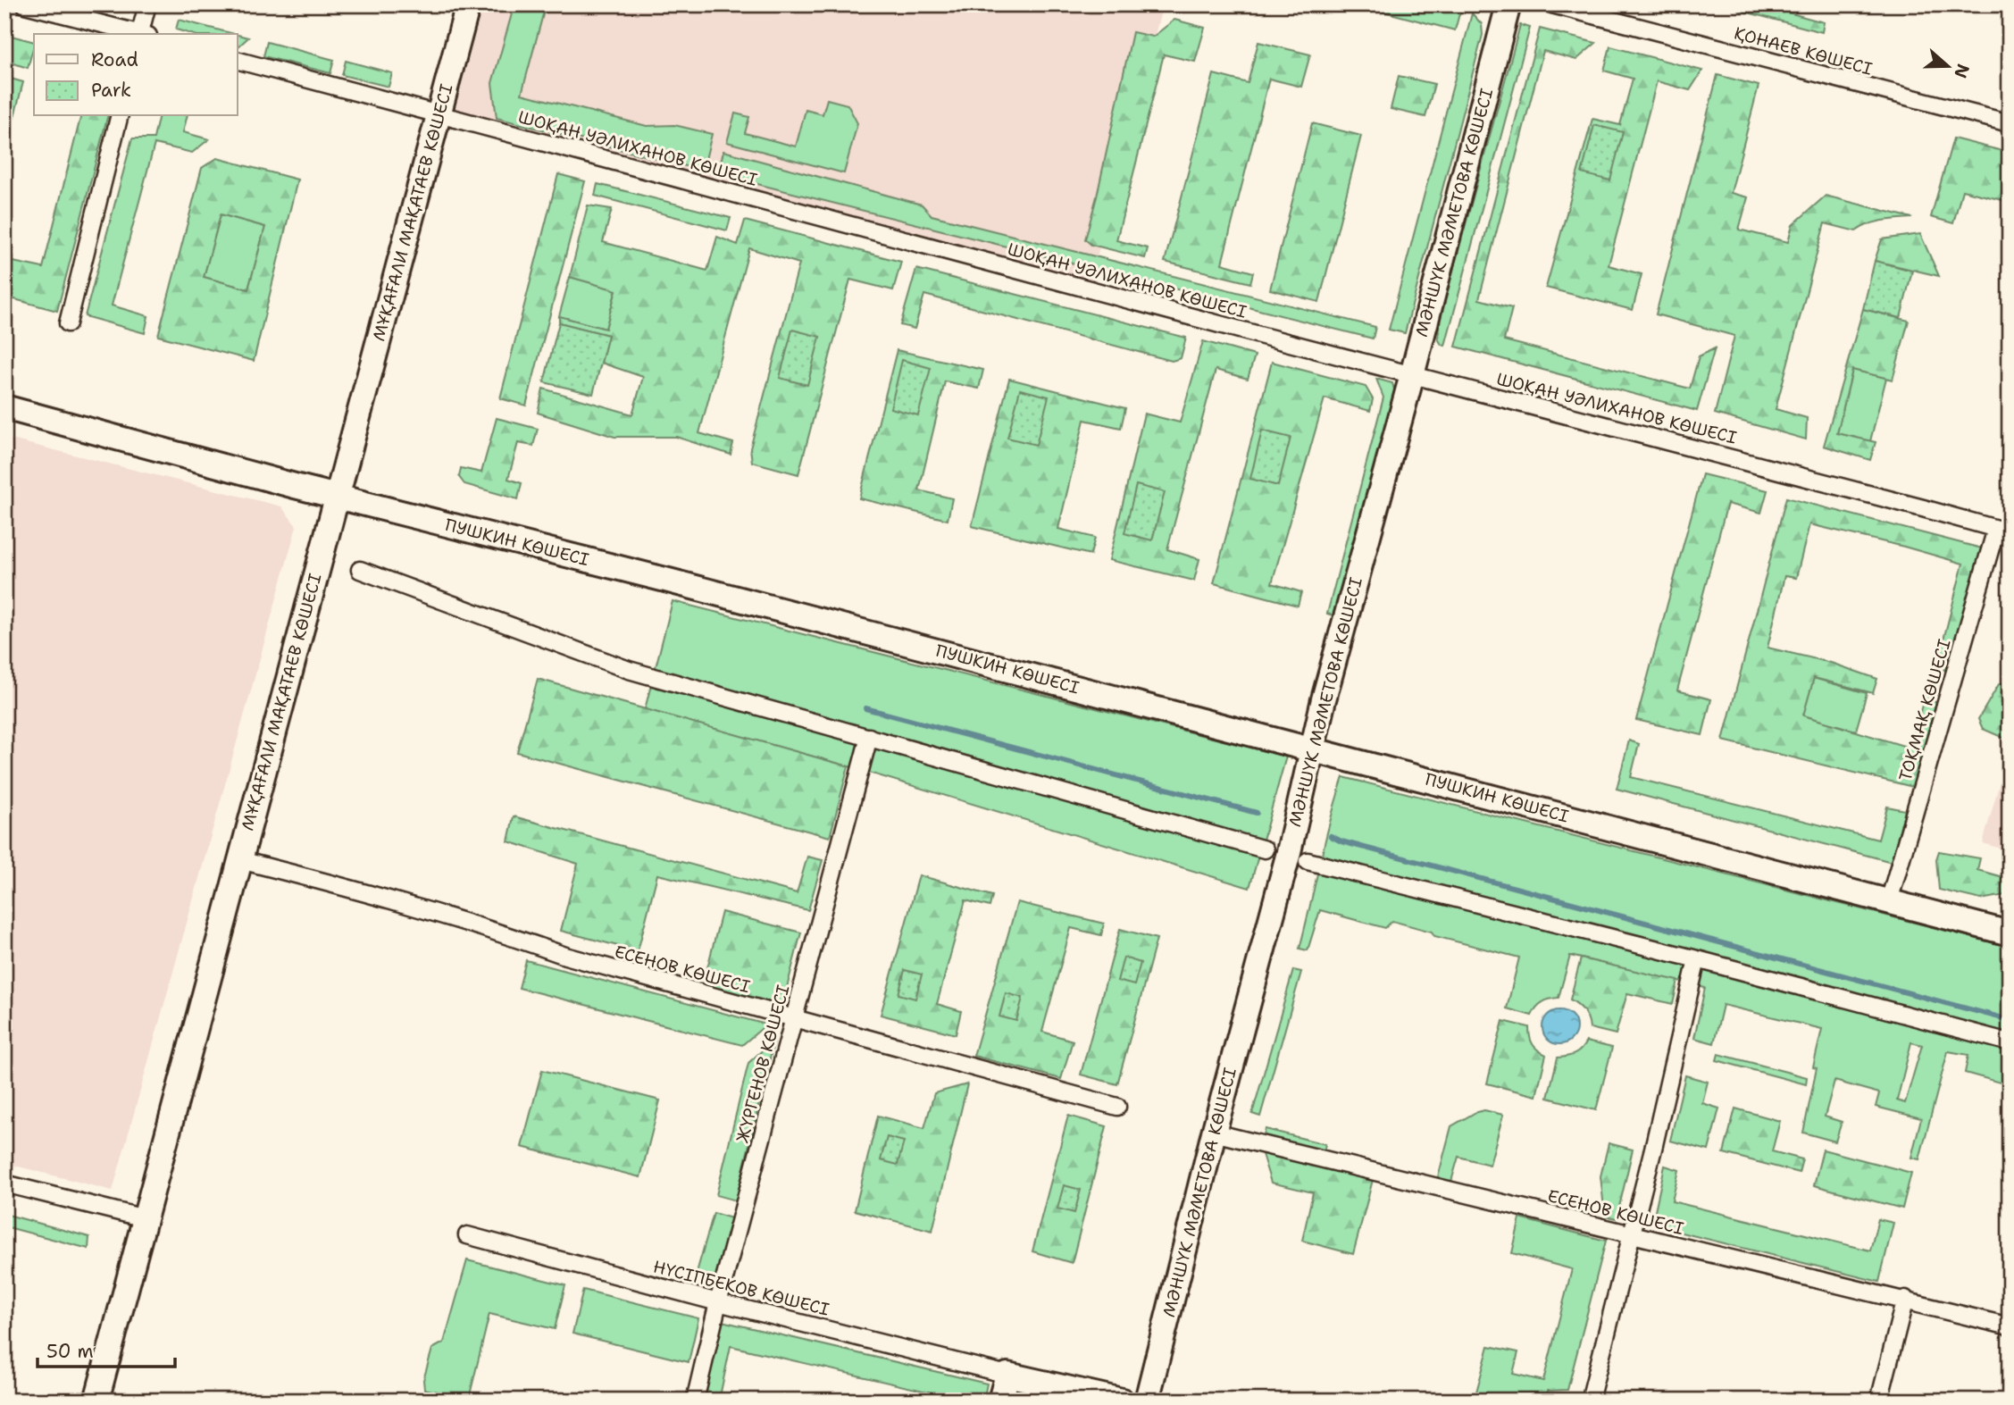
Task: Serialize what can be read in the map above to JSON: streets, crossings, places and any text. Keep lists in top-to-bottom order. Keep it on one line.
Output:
{"streets":{"street":["ҚОНАЕВ КӨШЕСІ","ШОҚАН УӘЛИХАНОВ КӨШЕСІ","МҰҚАҒАЛИ МАҚАТАЕВ КӨШЕСІ","МӘНШҮК МӘМЕТОВА КӨШЕСІ","ПУШКИН КӨШЕСІ","ТОҚМАҚ КӨШЕСІ","ЕСЕНОВ КӨШЕСІ","ЖҮРГЕНОВ КӨШЕСІ","НҮСІПБЕКОВ КӨШЕСІ"]},"crossings":[["ШОҚАН УӘЛИХАНОВ КӨШЕСІ","МҰҚАҒАЛИ МАҚАТАЕВ КӨШЕСІ"],["ШОҚАН УӘЛИХАНОВ КӨШЕСІ","МӘНШҮК МӘМЕТОВА КӨШЕСІ"],["ШОҚАН УӘЛИХАНОВ КӨШЕСІ","ТОҚМАҚ КӨШЕСІ"],["МҰҚАҒАЛИ МАҚАТАЕВ КӨШЕСІ","ПУШКИН КӨШЕСІ"],["МҰҚАҒАЛИ МАҚАТАЕВ КӨШЕСІ","ЕСЕНОВ КӨШЕСІ"],["МӘНШҮК МӘМЕТОВА КӨШЕСІ","ПУШКИН КӨШЕСІ"],["МӘНШҮК МӘМЕТОВА КӨШЕСІ","ЕСЕНОВ КӨШЕСІ"],["ПУШКИН КӨШЕСІ","ТОҚМАҚ КӨШЕСІ"],["ЕСЕНОВ КӨШЕСІ","ЖҮРГЕНОВ КӨШЕСІ"],["ЖҮРГЕНОВ КӨШЕСІ","НҮСІПБЕКОВ КӨШЕСІ"]],"legend":["Road","Park"],"scale_bar":"50 m","north":"right"}
